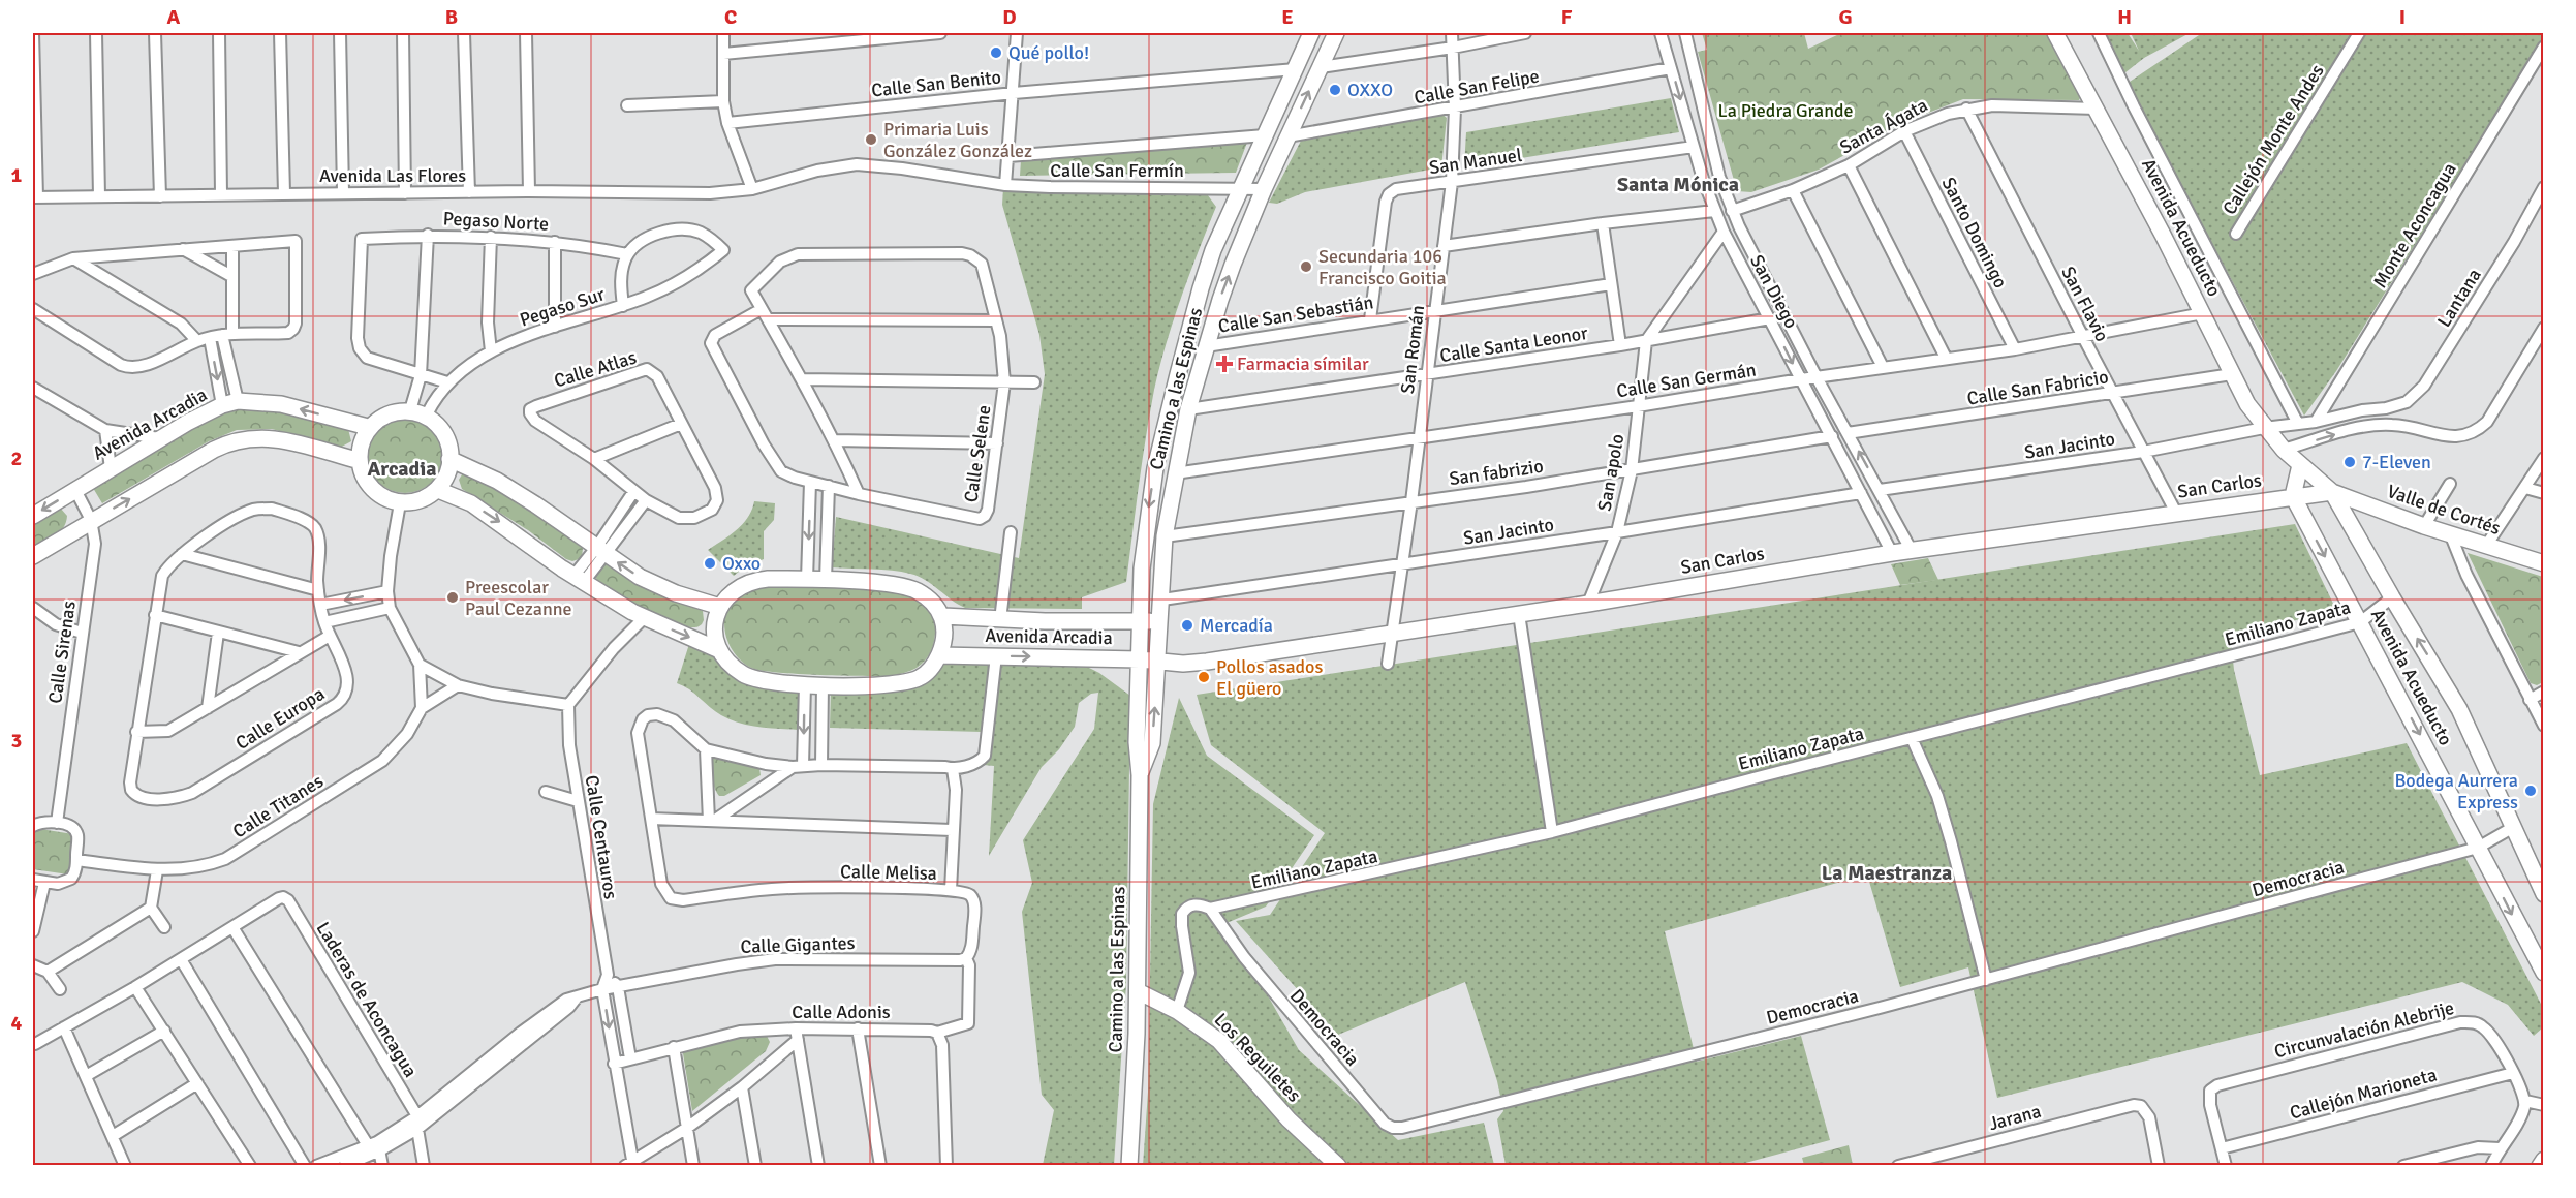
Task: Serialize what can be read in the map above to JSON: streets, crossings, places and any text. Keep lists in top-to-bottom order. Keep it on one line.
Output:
{"streets":{"street":["Calle San Benito","Calle San Felipe","Santa Ágata","Callejón Monte Andes","San Manuel","Calle San Fermín","Avenida Las Flores","Pegaso Norte","Monte Aconcagua","Avenida Acueducto","Santo Domingo","San Diego","Lantana","San Flavio","Pegaso Sur","Calle San Sebastián","Calle Santa Leonor","San Román","Calle Atlas","Calle San Germán","Calle San Fabricio","Camino a las Espinas","Avenida Arcadia","San Jacinto","Calle Selene","San fabrizio","San apolo","San Carlos","Valle de Cortés","Emiliano Zapata","Calle Sirenas","Calle Europa","Calle Titanes","Calle Centauros","Calle Melisa","Democracia","Calle Gigantes","Laderas de Aconcagua","Calle Adonis","Circunvalación Alebrije","Los Reguiletes","Callejón Marioneta","Jarana"]},"crossings":[["Calle San Benito","Camino a las Espinas"],["Calle San Felipe","San Diego"],["Calle San Felipe","San Román"],["Calle San Felipe","Camino a las Espinas"],["Santa Ágata","Avenida Acueducto"],["Santa Ágata","Santo Domingo"],["Santa Ágata","San Diego"],["Santa Ágata","San Flavio"],["San Manuel","San Diego"],["San Manuel","Calle San Sebastián"],["San Manuel","San Román"],["Calle San Fermín","Avenida Las Flores"],["Calle San Fermín","Camino a las Espinas"],["Pegaso Norte","Pegaso Sur"],["Monte Aconcagua","Lantana"],["Monte Aconcagua","San Jacinto"],["Avenida Acueducto","Calle San Germán"],["Avenida Acueducto","Calle San Fabricio"],["Avenida Acueducto","San Jacinto"],["Avenida Acueducto","San Carlos"],["Avenida Acueducto","Valle de Cortés"],["Avenida Acueducto","Emiliano Zapata"],["Avenida Acueducto","Democracia"],["Santo Domingo","Calle San Germán"],["San Diego","Calle Santa Leonor"],["San Diego","Calle San Germán"],["San Diego","Calle San Fabricio"],["San Diego","San Jacinto"],["San Diego","San fabrizio"],["San Diego","San Carlos"],["Lantana","San Jacinto"],["San Flavio","Calle San Germán"],["San Flavio","Calle San Fabricio"],["San Flavio","San Jacinto"],["San Flavio","San Carlos"],["Pegaso Sur","Avenida Arcadia"],["Calle San Sebastián","San Román"],["Calle San Sebastián","Camino a las Espinas"],["Calle Santa Leonor","San Román"],["Calle Santa Leonor","Camino a las Espinas"],["Calle Santa Leonor","San apolo"],["San Román","Calle San Germán"],["San Román","San Jacinto"],["San Román","San fabrizio"],["San Román","San Carlos"],["Calle San Germán","Camino a las Espinas"],["Calle San Germán","San apolo"],["Camino a las Espinas","Avenida Arcadia"],["Camino a las Espinas","San Jacinto"],["Camino a las Espinas","San fabrizio"],["Camino a las Espinas","San Carlos"],["Camino a las Espinas","Los Reguiletes"],["Avenida Arcadia","San Carlos"],["Avenida Arcadia","Calle Sirenas"],["San Jacinto","San apolo"],["San fabrizio","San apolo"],["San apolo","San Carlos"],["San Carlos","Valle de Cortés"],["Emiliano Zapata","Democracia"],["Emiliano Zapata","Los Reguiletes"],["Calle Centauros","Calle Gigantes"],["Calle Centauros","Calle Adonis"],["Calle Gigantes","Laderas de Aconcagua"],["Circunvalación Alebrije","Callejón Marioneta"]],"districts":["Santa Mónica","Arcadia","La Maestranza"],"parks":["La Piedra Grande"],"places":{"other":["Qué pollo!","OXXO","Primaria Luis González González","Secundaria 106 Francisco Goitia","7-Eleven","Oxxo","Preescolar Paul Cezanne","Mercadía","Pollos asados El güero","Bodega Aurrera Express"],"health":["Farmacia símilar"]},"grid":{"columns":["A","B","C","D","E","F","G","H","I"],"rows":["1","2","3","4"]}}
